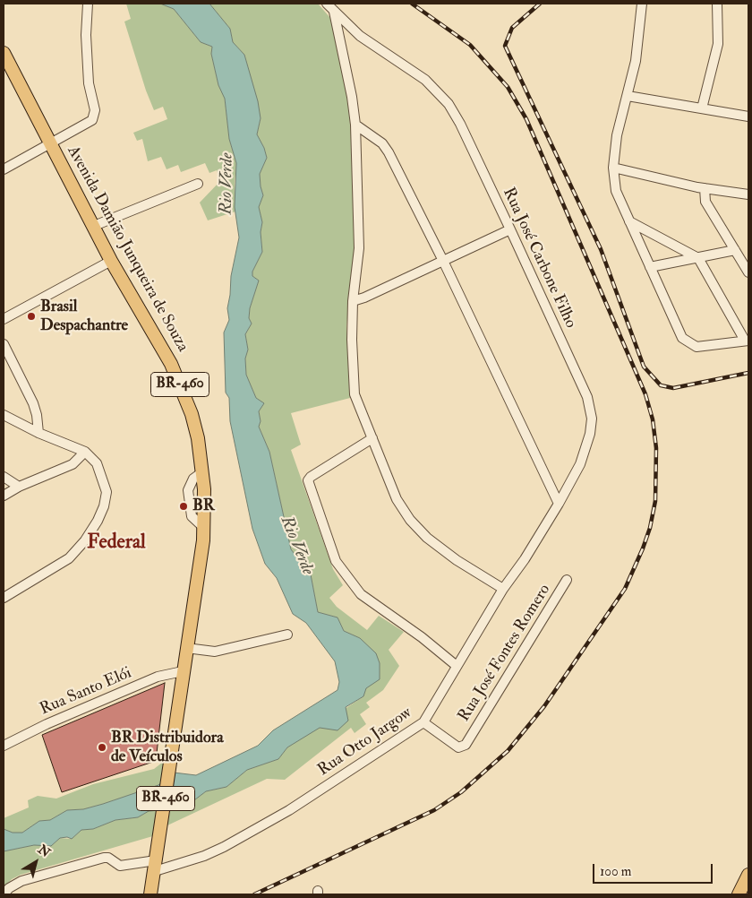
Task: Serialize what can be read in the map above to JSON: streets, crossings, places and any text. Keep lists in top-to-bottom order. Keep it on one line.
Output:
{"streets":{"main road":["Avenida Damião Junqueira de Souza","BR-460"],"street":["Rua José Carbone Filho","Rua José Fontes Romero","Rua Santo Elói","Rua Otto Jargow"]},"crossings":[["Avenida Damião Junqueira de Souza","Rua Santo Elói"],["Avenida Damião Junqueira de Souza","Rua Otto Jargow"],["Rua José Carbone Filho","Rua Otto Jargow"],["Rua José Fontes Romero","Rua Otto Jargow"]],"districts":["Federal"],"water":["Rio Verde"],"places":["Brasil Despachantre","BR","BR Distribuidora de Veículos"],"scale_bar":"100 m","north":"top right"}
